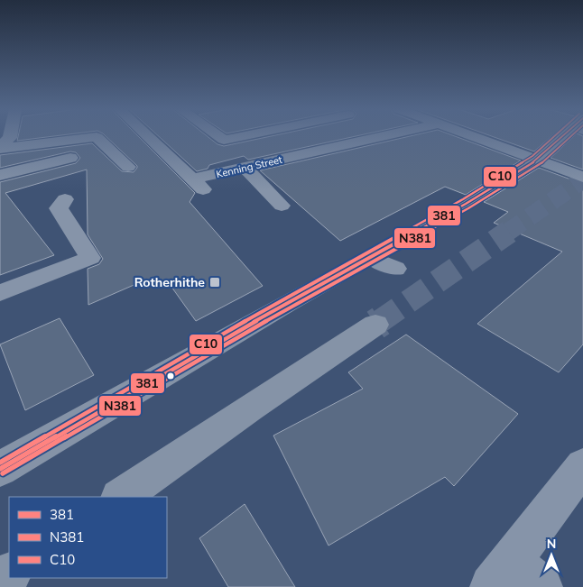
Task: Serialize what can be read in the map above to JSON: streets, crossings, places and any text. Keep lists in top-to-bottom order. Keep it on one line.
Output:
{"streets":{"street":["Kenning Street"]},"places":{"transit":["Rotherhithe"]},"lines":["transit line 381","transit line N381","transit line C10"],"legend":["381","N381","C10"],"north":"top"}
